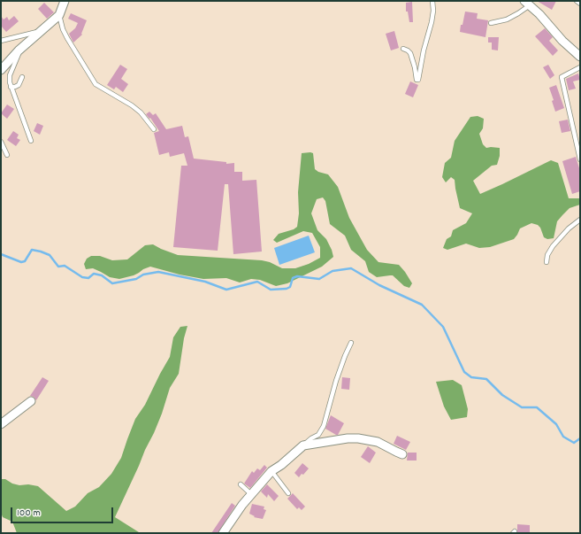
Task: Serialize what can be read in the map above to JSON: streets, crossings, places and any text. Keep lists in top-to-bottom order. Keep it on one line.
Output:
{"scale_bar":"100 m"}
